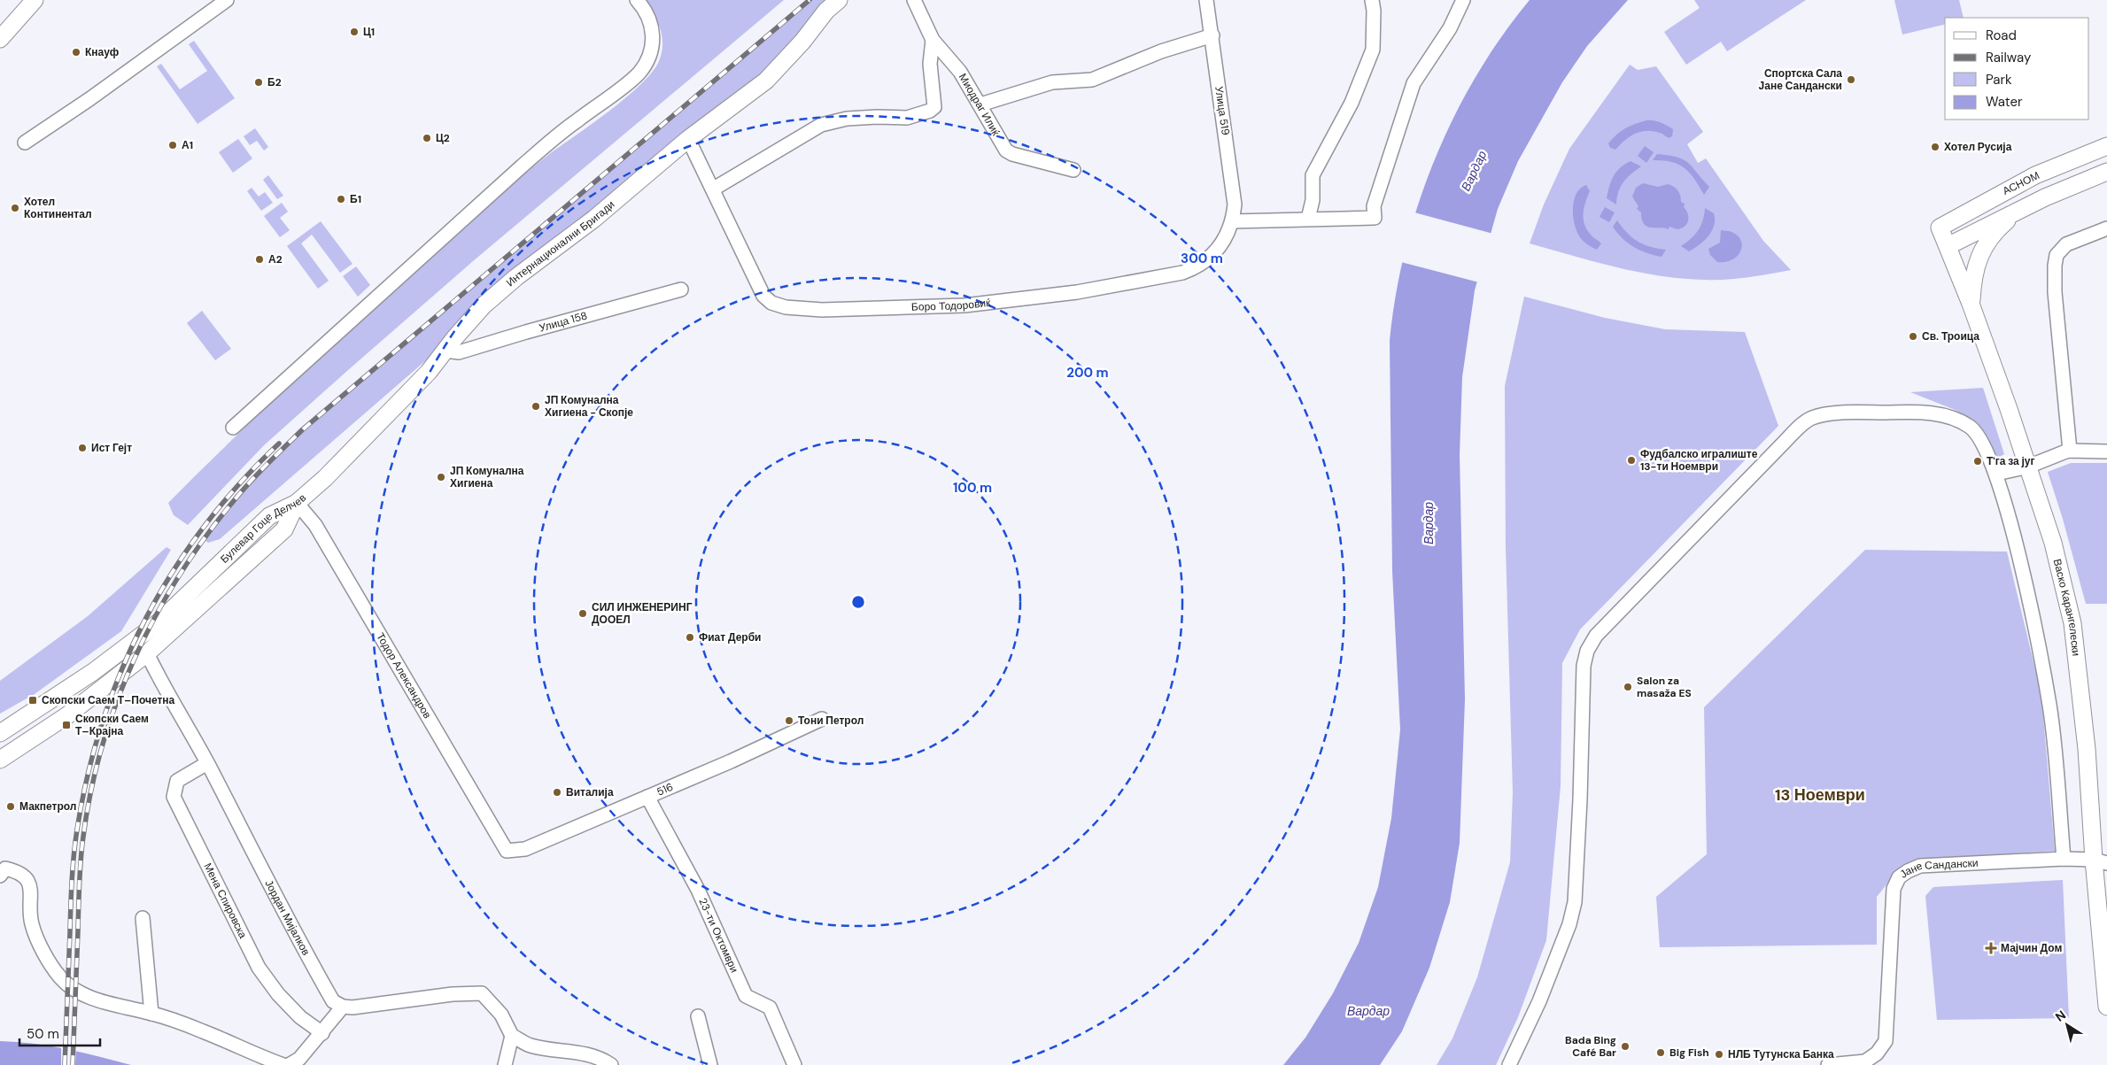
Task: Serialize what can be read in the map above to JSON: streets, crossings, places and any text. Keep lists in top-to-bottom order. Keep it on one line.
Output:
{"streets":{"street":["Миодраг Илиќ","Улица 519","АСНОМ","Интернационални Бригади","Боро Тодоровиќ","Улица 158","Булевар Гоце Делчев","Васко Карангелески","Тодор Александров","516","Јане Сандански","Мена Спировска","Јордан Мијалков","23-ти Октомври"]},"crossings":[["Улица 519","Боро Тодоровиќ"],["АСНОМ","Васко Карангелески"],["Интернационални Бригади","Боро Тодоровиќ"],["Интернационални Бригади","Улица 158"],["Интернационални Бригади","Булевар Гоце Делчев"],["Интернационални Бригади","Тодор Александров"],["Булевар Гоце Делчев","Тодор Александров"],["Булевар Гоце Делчев","Јордан Мијалков"],["Васко Карангелески","Јане Сандански"],["Тодор Александров","516"],["516","23-ти Октомври"],["Мена Спировска","Јордан Мијалков"]],"districts":["13 Ноември"],"water":["Вардар"],"places":{"other":["Ц1","Кнауф","Спортска Сала Јане Сандански","Б2","Ц2","А1","Хотел Русија","Б1","Хотел Континентал","А2","Св. Троица","ЈП Комунална Хигиена - Скопје","Ист Гејт","Фудбалско игралиште 13-ти Ноември","Т'га за југ","ЈП Комунална Хигиена","СИЛ ИНЖЕНЕРИНГ ДООЕЛ","Фиат Дерби","Salon za masaža ES","Тони Петрол","Виталија","Макпетрол","Bada Bing Café Bar","Big Fish","НЛБ Тутунска Банка"],"transit":["Скопски Саем Т–Почетна","Скопски Саем Т–Крајна"],"health":["Мајчин Дом"]},"legend":["Road","Railway","Park","Water"],"scale_bar":"50 m","north":"top left","rings":["300 m","200 m","100 m"]}
